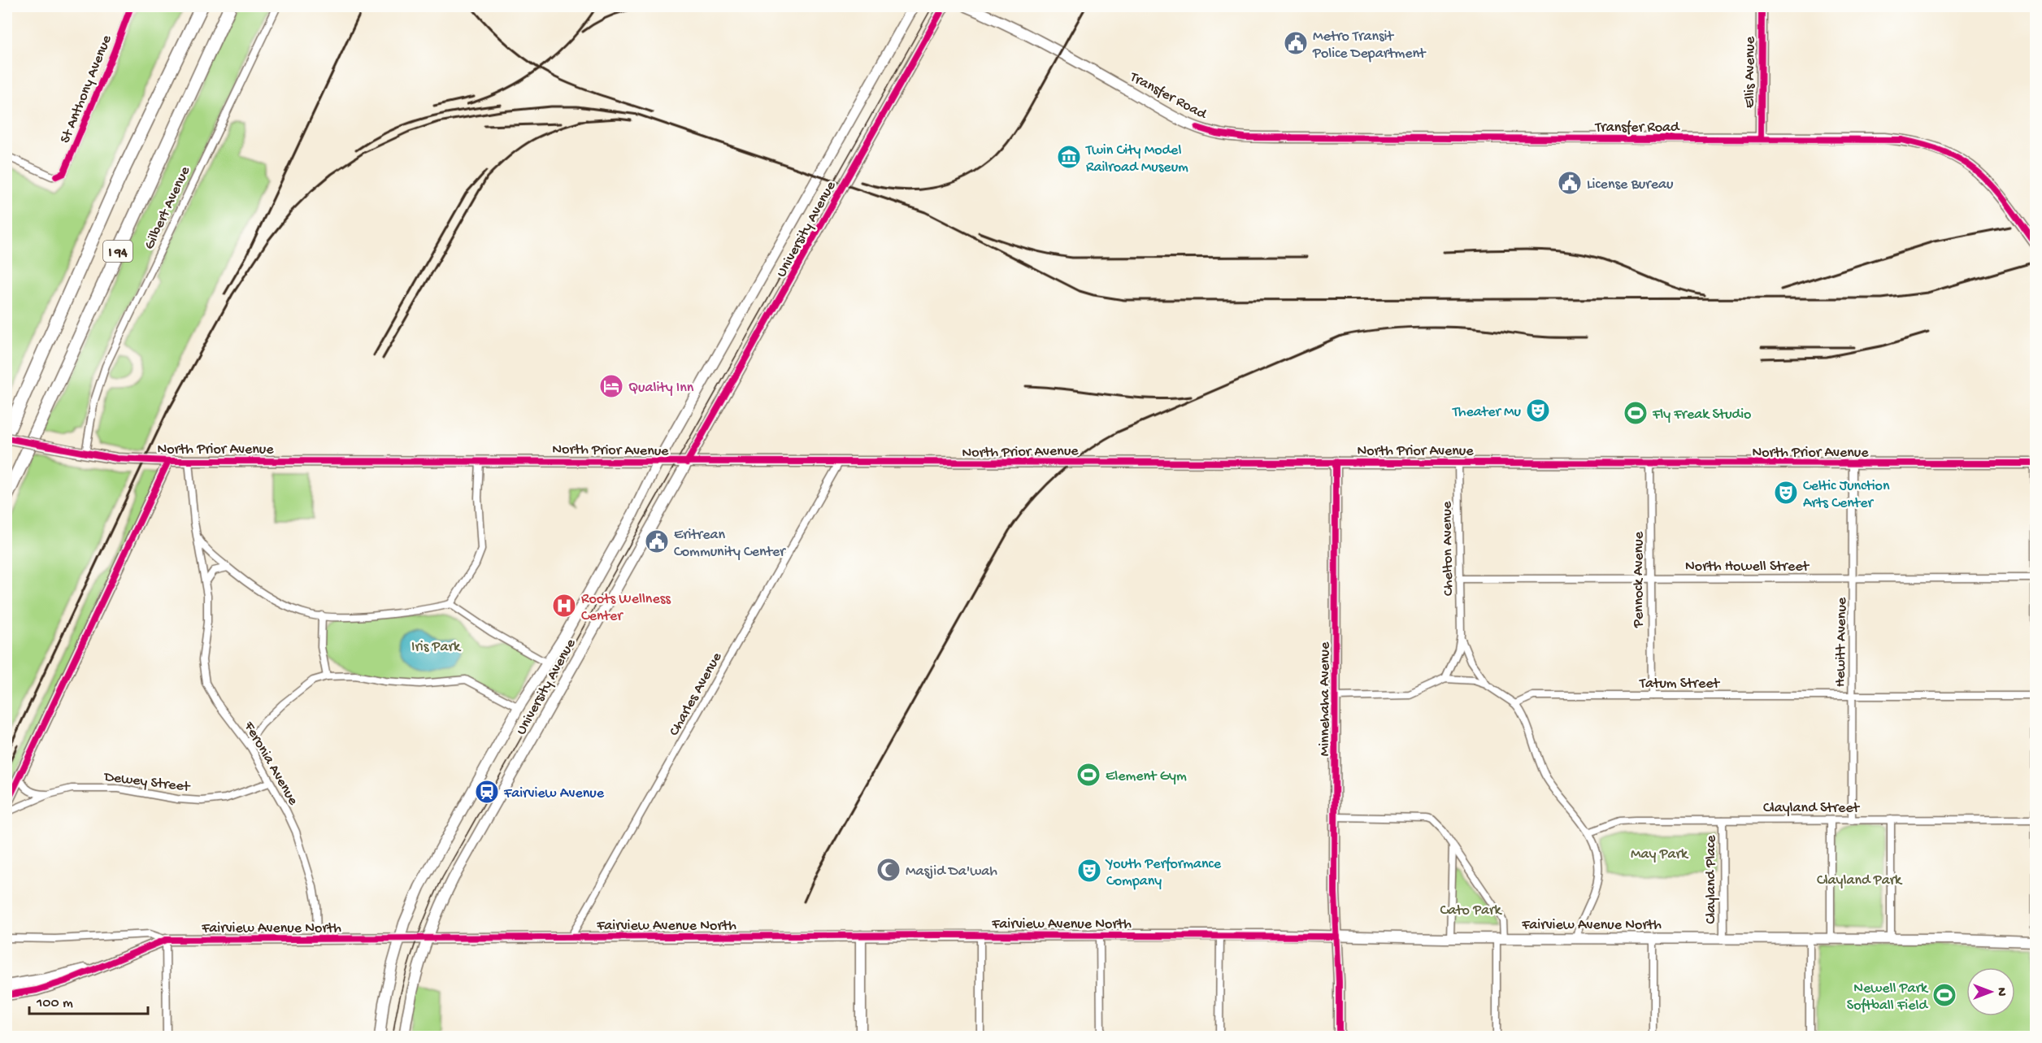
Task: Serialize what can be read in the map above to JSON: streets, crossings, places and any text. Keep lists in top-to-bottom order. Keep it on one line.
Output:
{"streets":{"highway":["I 94"],"street":["Ellis Avenue","St Anthony Avenue","Transfer Road","Gilbert Avenue","University Avenue","North Prior Avenue","Chelton Avenue","North Howell Street","Pennock Avenue","Hewitt Avenue","Tatum Street","Charles Avenue","Minnehaha Avenue","Feronia Avenue","Dewey Street","Clayland Street","Clayland Place","Fairview Avenue North"]},"crossings":[["Ellis Avenue","Transfer Road"],["Gilbert Avenue","North Prior Avenue"],["University Avenue","North Prior Avenue"],["University Avenue","Fairview Avenue North"],["I 94","North Prior Avenue"],["North Prior Avenue","Chelton Avenue"],["North Prior Avenue","Pennock Avenue"],["North Prior Avenue","Hewitt Avenue"],["North Prior Avenue","Charles Avenue"],["North Prior Avenue","Minnehaha Avenue"],["North Prior Avenue","Feronia Avenue"],["Chelton Avenue","North Howell Street"],["North Howell Street","Pennock Avenue"],["North Howell Street","Hewitt Avenue"],["Pennock Avenue","Tatum Street"],["Hewitt Avenue","Tatum Street"],["Hewitt Avenue","Clayland Street"],["Charles Avenue","Fairview Avenue North"],["Minnehaha Avenue","Fairview Avenue North"],["Feronia Avenue","Dewey Street"],["Feronia Avenue","Fairview Avenue North"],["Clayland Street","Clayland Place"],["Clayland Place","Fairview Avenue North"]],"parks":["Iris Park","May Park","Clayland Park","Cato Park"],"places":{"public building":["Metro Transit Police Department","License Bureau","Eritrean Community Center"],"museum":["Twin City Model Railroad Museum"],"hotel":["Quality Inn"],"theatre":["Theater Mu","Celtic Junction Arts Center","Youth Performance Company"],"sports":["Fly Freak Studio","Element Gym","Newell Park Softball Field"],"hospital":["Roots Wellness Center"],"station":["Fairview Avenue"],"mosque":["Masjid Da'wah"]},"scale_bar":"100 m","north":"right"}
